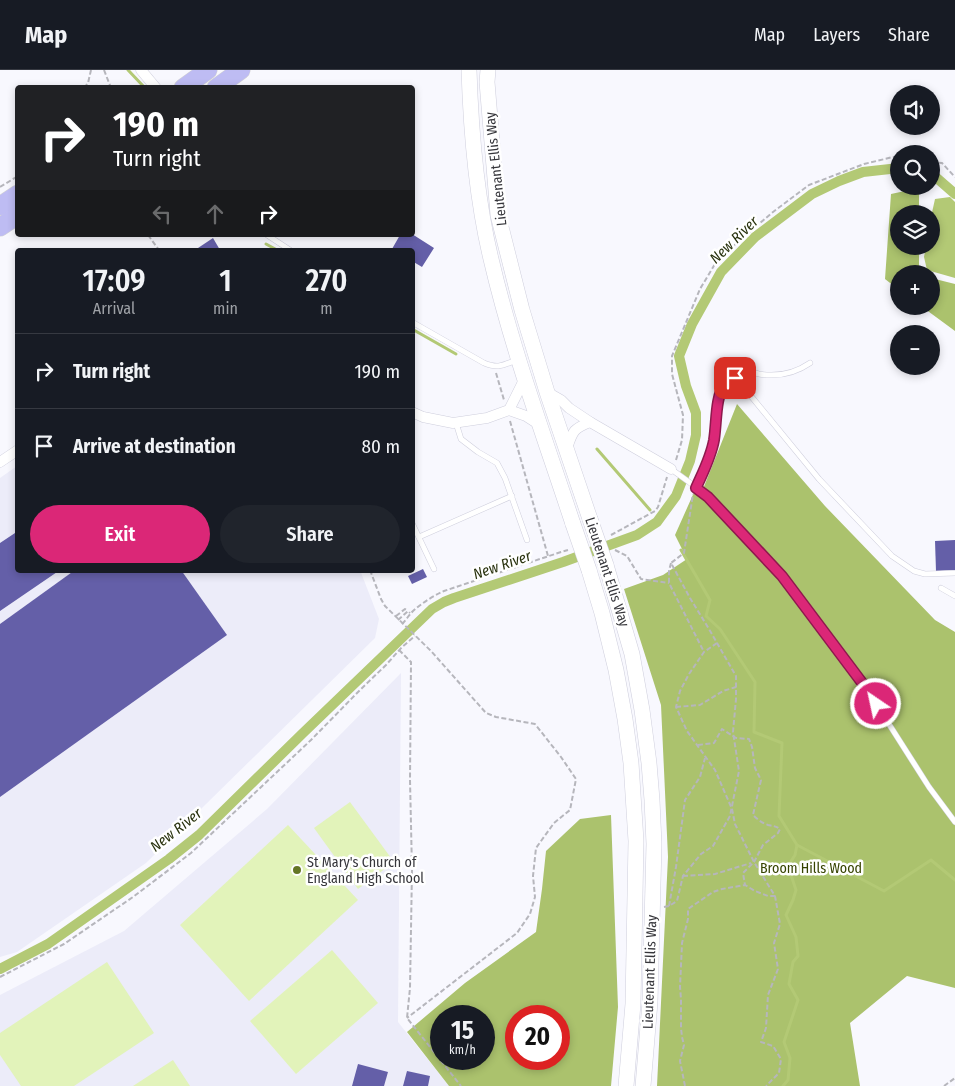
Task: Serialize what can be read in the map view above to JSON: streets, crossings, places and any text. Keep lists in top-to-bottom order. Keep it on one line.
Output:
{"streets":{"main road":["Lieutenant Ellis Way"]},"water":["New River"],"parks":["Broom Hills Wood"],"places":["St Mary's Church of England High School"],"page":{"header":"Map","nav":["Map","Layers","Share"],"map_buttons":["+","−"],"turn":["190 m","Turn right"],"eta":["17:09","Arrival","1","min","270","m"],"list":[{"name":"Turn right","value":"190 m"},{"name":"Arrive at destination","value":"80 m"}],"buttons":["Exit","Share"],"speed":"15 km/h","limit":"20"}}
